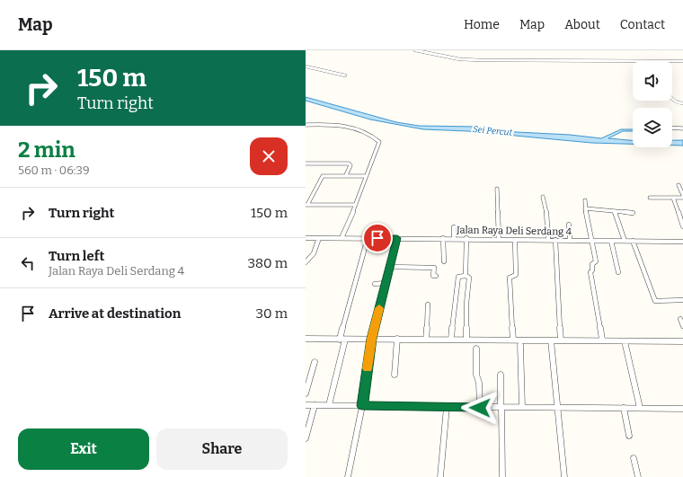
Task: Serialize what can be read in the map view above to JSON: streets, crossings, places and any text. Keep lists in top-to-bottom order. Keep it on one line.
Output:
{"streets":{"street":["Jalan Raya Deli Serdang 4"]},"water":["Sei Percut"],"page":{"header":"Map","nav":["Home","Map","About","Contact"],"turn":["150 m","Turn right"],"heading":["2 min","560 m · 06:39"],"list":[{"name":"Turn right","value":"150 m"},{"name":"Turn left","note":"Jalan Raya Deli Serdang 4","value":"380 m"},{"name":"Arrive at destination","value":"30 m"}],"buttons":["Exit","Share"]}}
